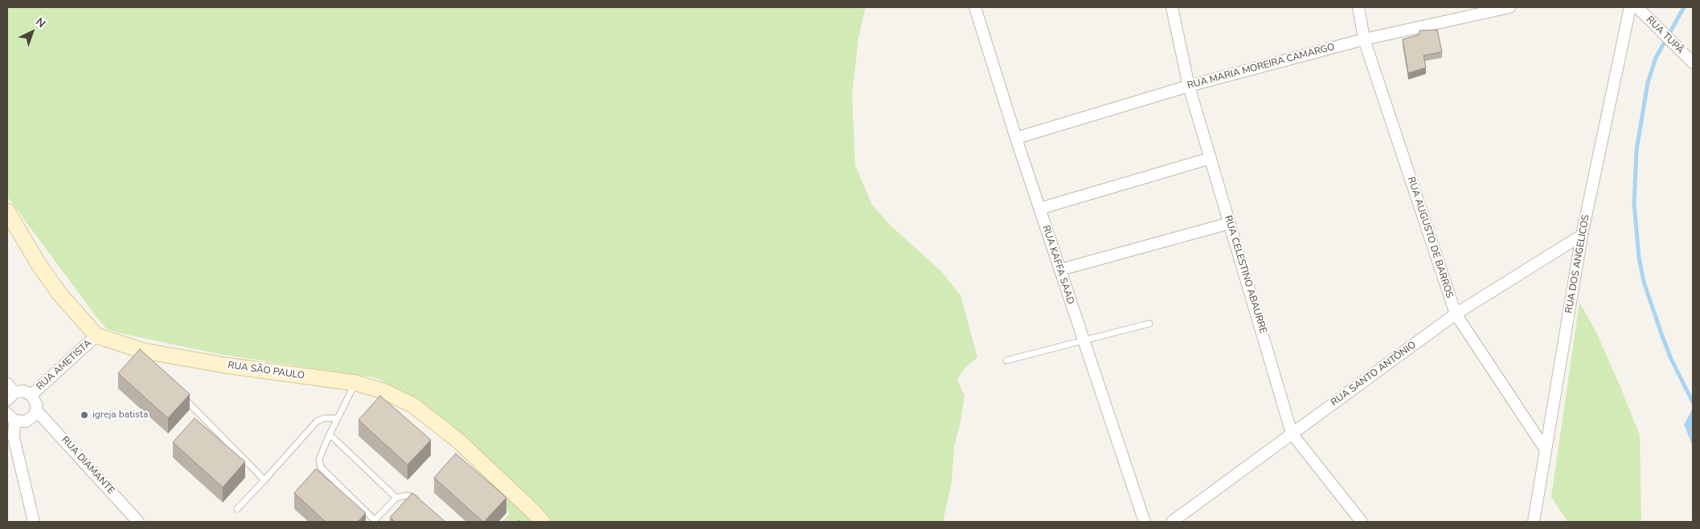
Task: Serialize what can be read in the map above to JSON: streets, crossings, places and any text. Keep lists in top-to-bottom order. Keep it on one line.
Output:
{"streets":{"street":["RUA TUPÃ","RUA MARIA MOREIRA CAMARGO","RUA AUGUSTO DE BARROS","RUA DOS ANGELICOS","RUA KAFFA SAAD","RUA CELESTINO ABAURRE","RUA AMETISTA","RUA SÃO PAULO","RUA SANTO ANTÔNIO","RUA DIAMANTE"]},"crossings":[["RUA MARIA MOREIRA CAMARGO","RUA AUGUSTO DE BARROS"],["RUA MARIA MOREIRA CAMARGO","RUA KAFFA SAAD"],["RUA MARIA MOREIRA CAMARGO","RUA CELESTINO ABAURRE"],["RUA AUGUSTO DE BARROS","RUA DOS ANGELICOS"],["RUA AUGUSTO DE BARROS","RUA SANTO ANTÔNIO"],["RUA DOS ANGELICOS","RUA SANTO ANTÔNIO"],["RUA CELESTINO ABAURRE","RUA SANTO ANTÔNIO"],["RUA AMETISTA","RUA SÃO PAULO"]],"places":["igreja batista"],"north":"top right"}
